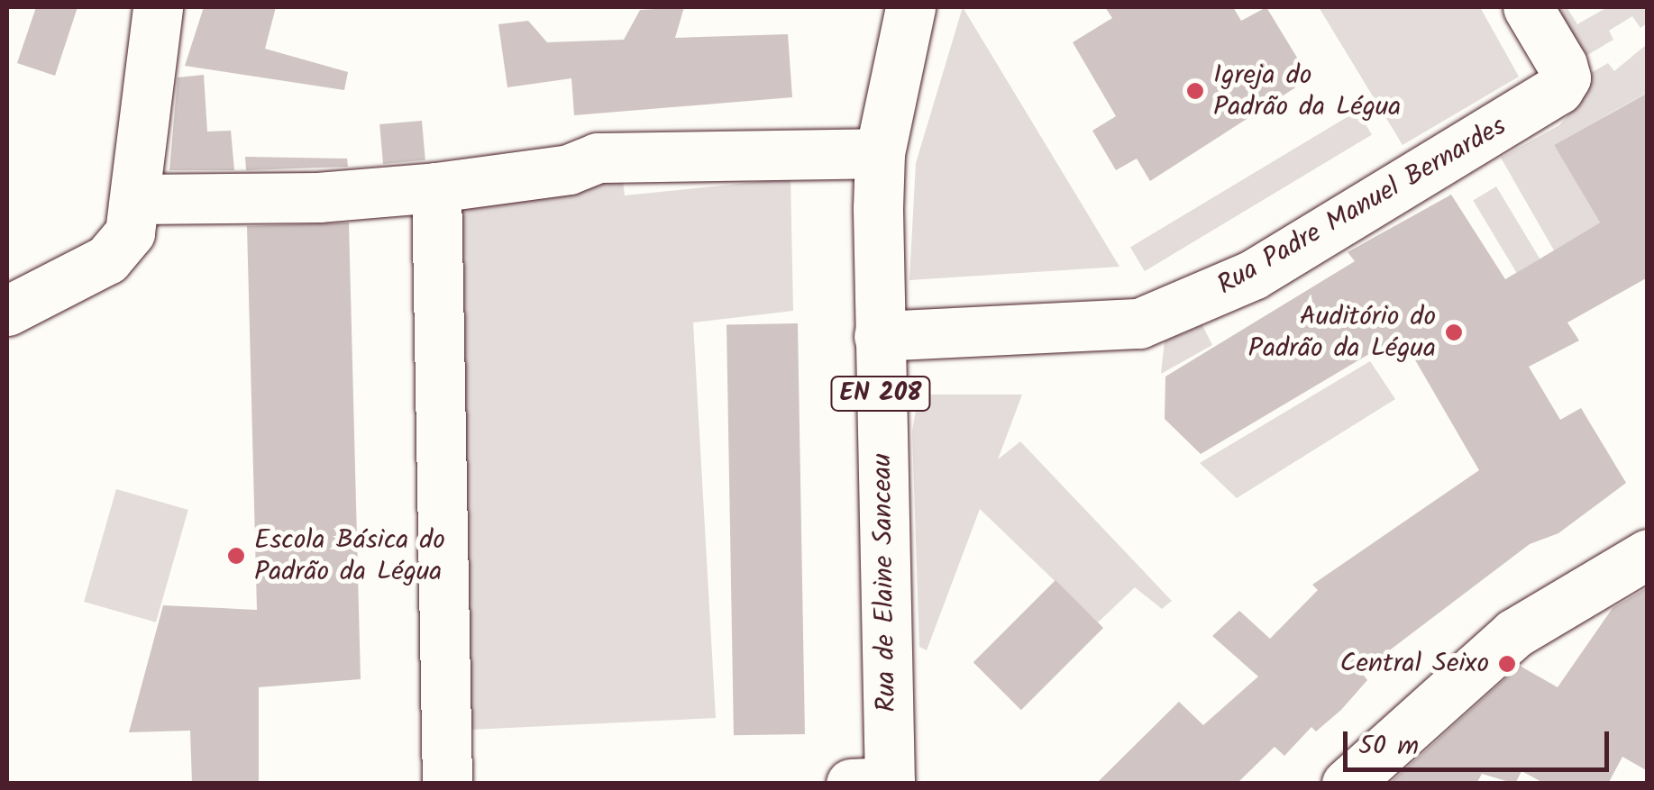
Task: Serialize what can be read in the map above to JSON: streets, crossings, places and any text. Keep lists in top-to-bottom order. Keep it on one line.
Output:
{"streets":{"street":["Rua Padre Manuel Bernardes","EN 208","Rua de Elaine Sanceau"]},"crossings":[["Rua Padre Manuel Bernardes","Rua de Elaine Sanceau"]],"places":["Igreja do Padrão da Légua","Auditório do Padrão da Légua","Escola Básica do Padrão da Légua","Central Seixo"],"scale_bar":"50 m"}
